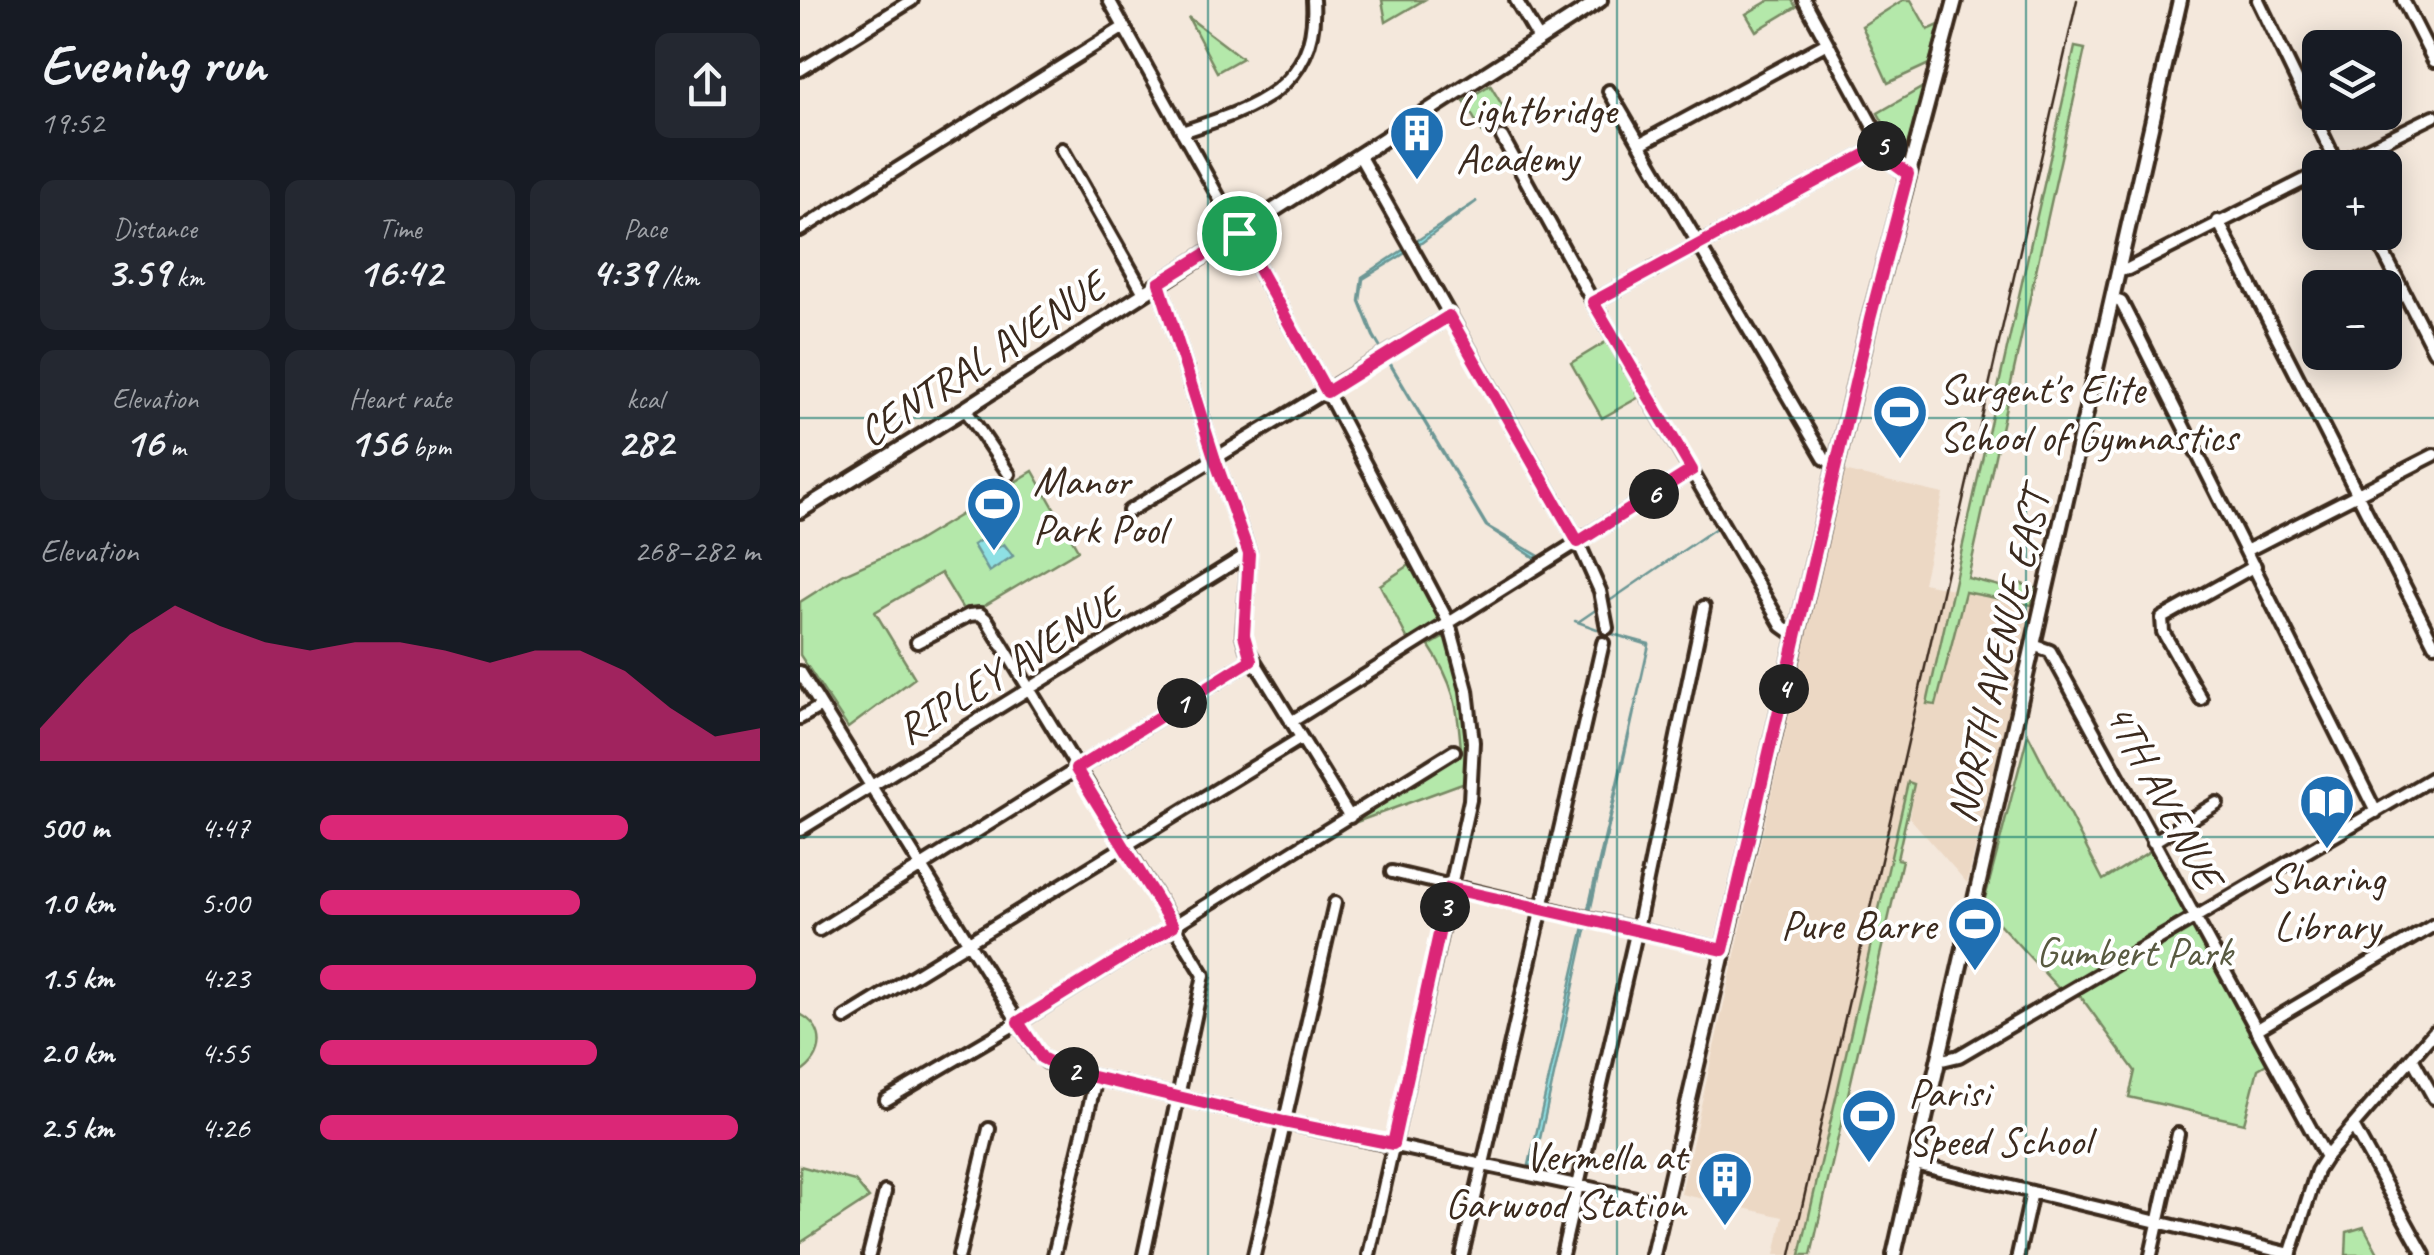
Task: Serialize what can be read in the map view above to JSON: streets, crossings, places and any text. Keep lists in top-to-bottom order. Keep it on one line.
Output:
{"streets":{"main road":["CENTRAL AVENUE","NORTH AVENUE EAST"],"street":["RIPLEY AVENUE","4TH AVENUE"]},"crossings":[["NORTH AVENUE EAST","4TH AVENUE"]],"parks":["Gumbert Park"],"places":{"building":["Lightbridge Academy","Vermella at Garwood Station"],"sports":["Surgent's Elite School of Gymnastics","Manor Park Pool","Pure Barre","Parisi Speed School"],"library":["Sharing Library"]},"page":{"heading":["Evening run","19:52"],"map_buttons":["+","−"],"pins":["5","6","4","1","3","2"],"stats":[["Distance","3.59 km"],["Time","16:42"],["Pace","4:39 /km"],["Elevation","16 m"],["Heart rate","156 bpm"],["kcal","282"]],"chart":["Elevation","268–282 m"],"list":[{"name":"500 m","note":"4:47"},{"name":"1.0 km","note":"5:00"},{"name":"1.5 km","note":"4:23"},{"name":"2.0 km","note":"4:55"},{"name":"2.5 km","note":"4:26"}]}}
